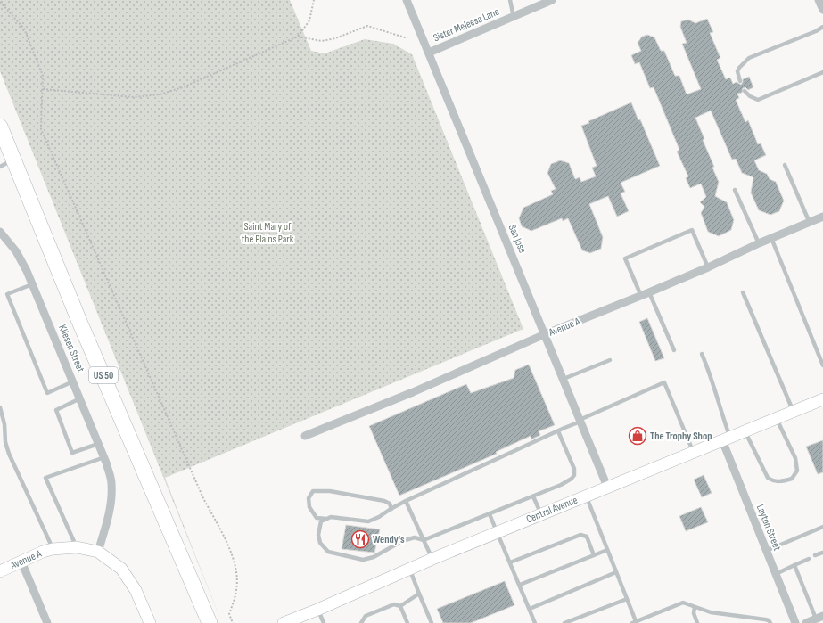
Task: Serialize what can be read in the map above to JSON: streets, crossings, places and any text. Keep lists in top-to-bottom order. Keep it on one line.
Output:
{"streets":{"highway":["US 50"],"street":["Sister Meleesa Lane","San Jose","Avenue A","Kliesen Street","Central Avenue","Layton Street"]},"crossings":[["Sister Meleesa Lane","San Jose"],["San Jose","Avenue A"],["San Jose","Central Avenue"],["Avenue A","Kliesen Street"],["Central Avenue","Layton Street"]],"parks":["Saint Mary of the Plains Park"],"places":{"shop":["The Trophy Shop"],"restaurant":["Wendy's"]}}
